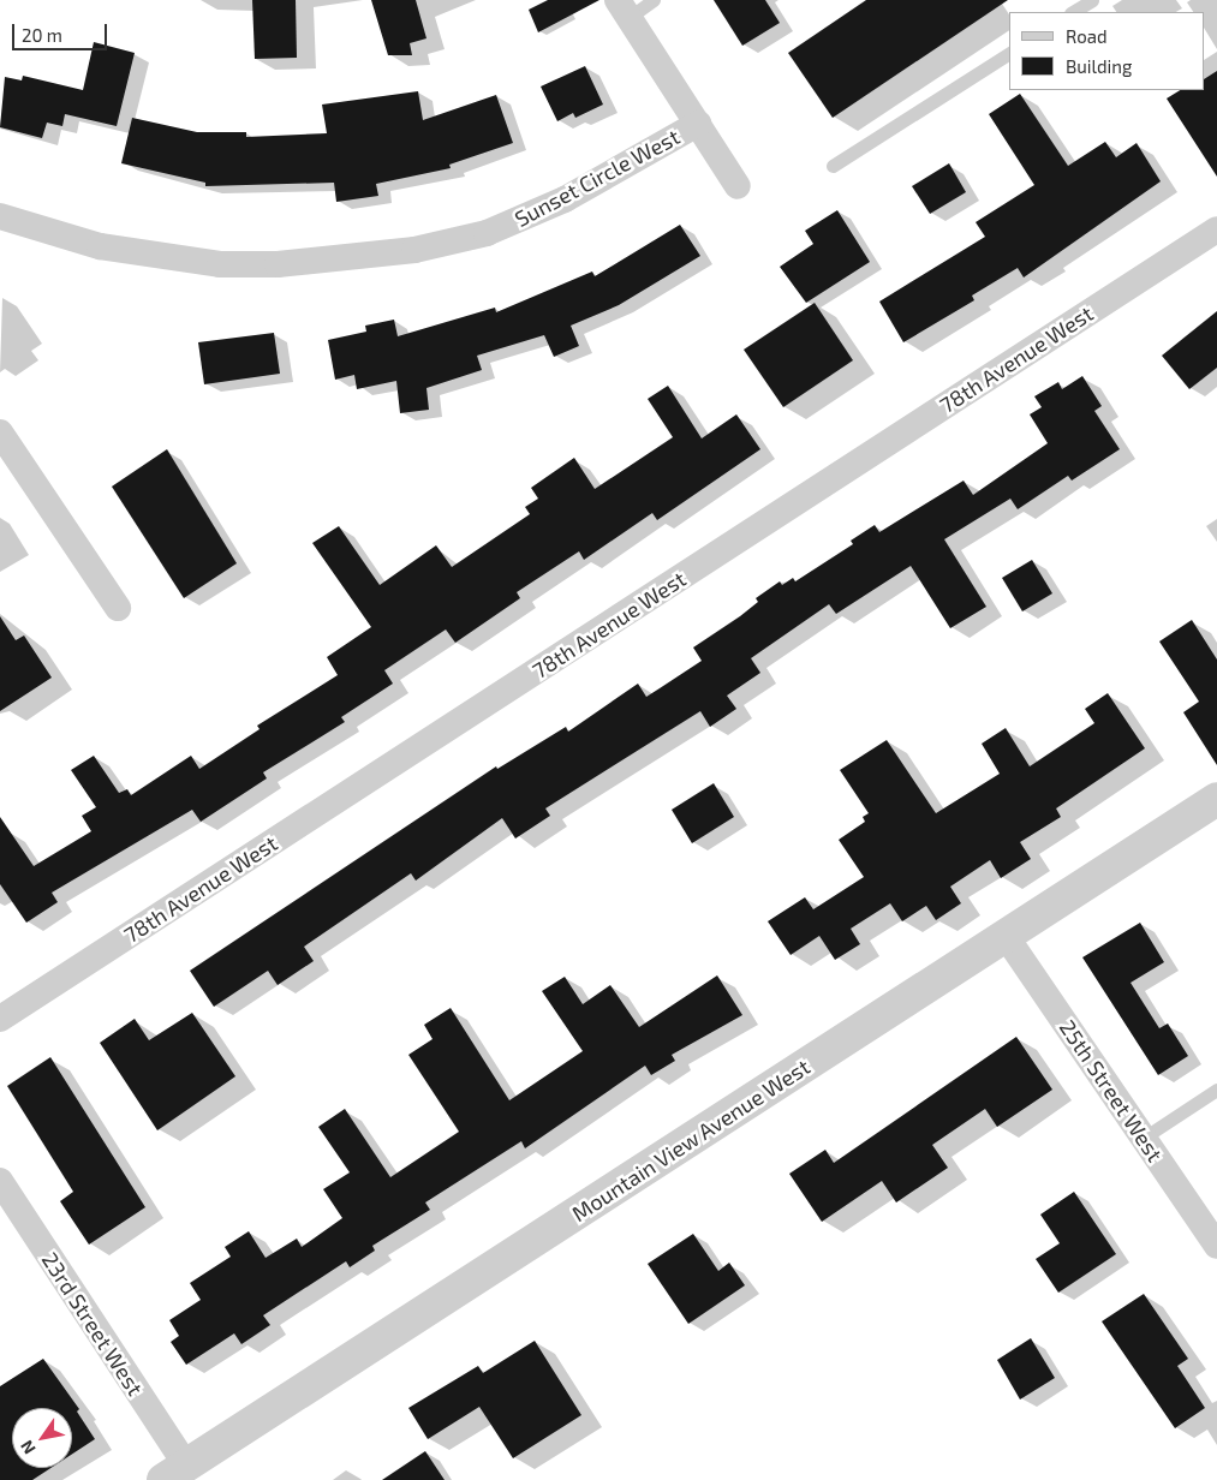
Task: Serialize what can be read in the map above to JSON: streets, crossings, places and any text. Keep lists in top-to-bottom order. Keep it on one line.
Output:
{"streets":{"street":["Sunset Circle West","78th Avenue West","25th Street West","Mountain View Avenue West","23rd Street West"]},"crossings":[["25th Street West","Mountain View Avenue West"],["Mountain View Avenue West","23rd Street West"]],"legend":["Road","Building"],"scale_bar":"20 m","north":"bottom left"}
